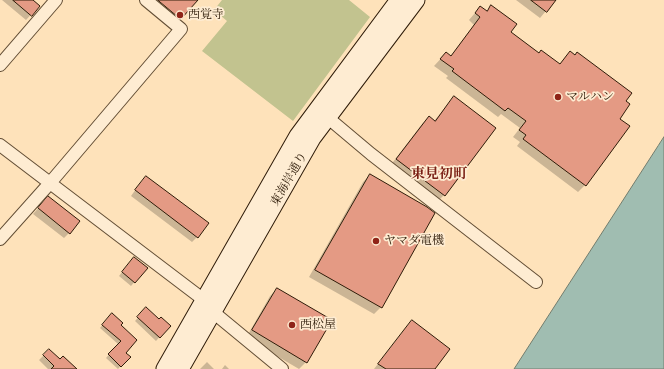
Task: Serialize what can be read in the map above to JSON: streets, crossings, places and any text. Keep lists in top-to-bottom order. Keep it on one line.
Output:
{"streets":{"street":["東海岸通り"]},"districts":["東見初町"],"places":["西覚寺","マルハン","ヤマダ電機","西松屋"]}
